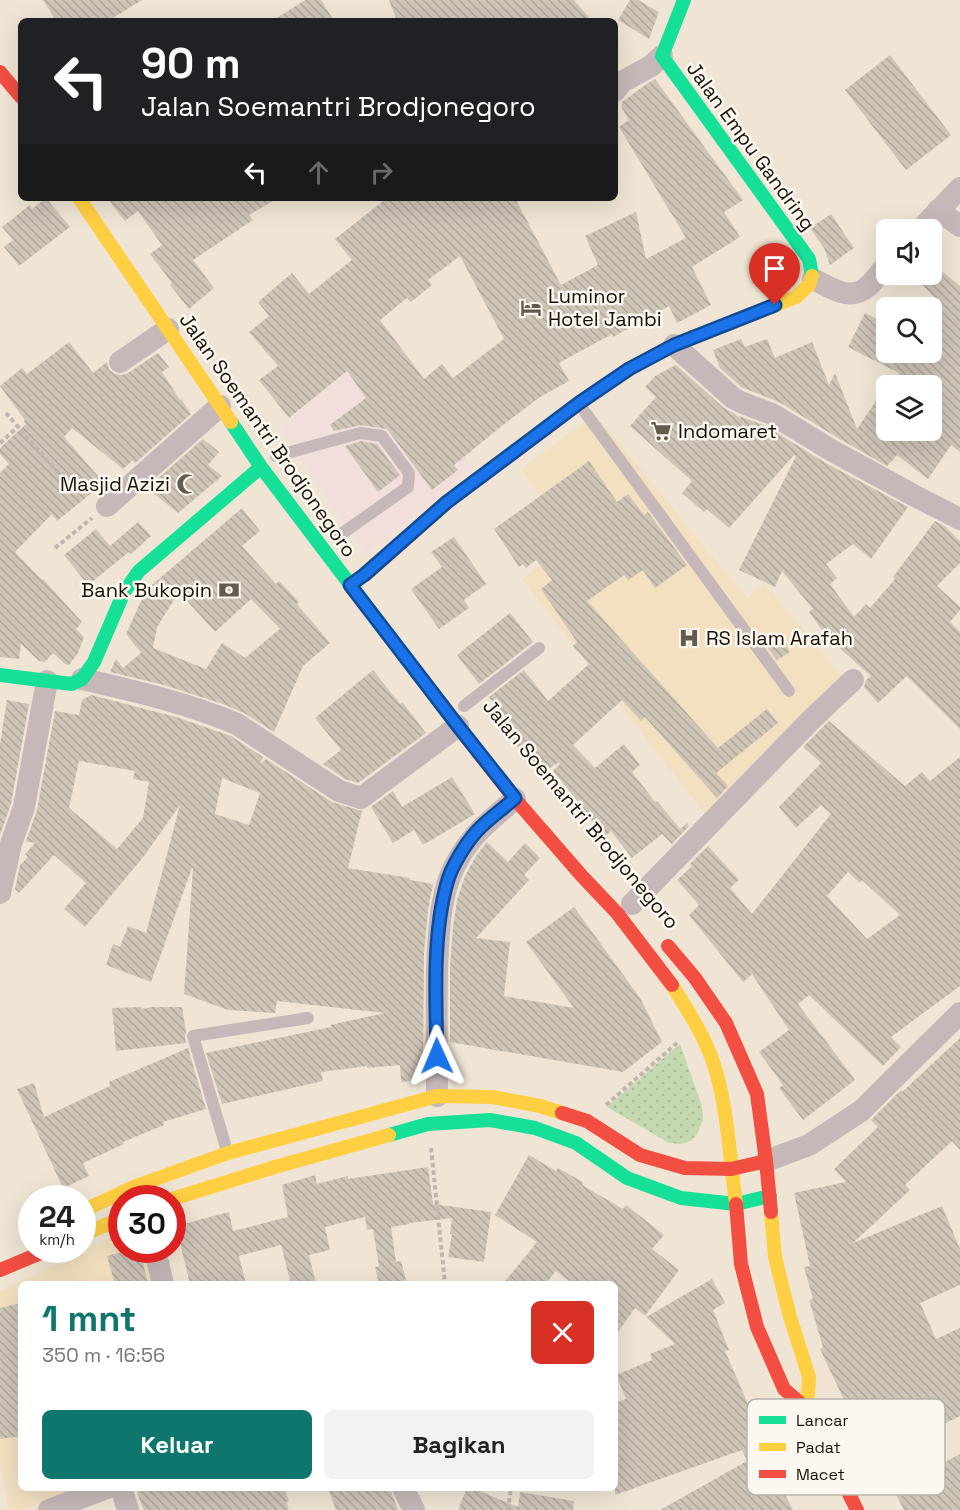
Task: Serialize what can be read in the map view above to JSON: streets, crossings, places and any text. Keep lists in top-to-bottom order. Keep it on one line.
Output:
{"streets":{"main road":["Jalan Empu Gandring","Jalan Soemantri Brodjonegoro"]},"places":{"hotel":["Luminor Hotel Jambi"],"supermarket":["Indomaret"],"mosque":["Masjid Azizi"],"bank":["Bank Bukopin"],"hospital":["RS Islam Arafah"]},"legend":["Lancar","Padat","Macet"],"page":{"turn":["90 m","Jalan Soemantri Brodjonegoro"],"speed":"24 km/h","limit":"30","heading":["1 mnt","350 m · 16:56"],"buttons":["Keluar","Bagikan"]}}
